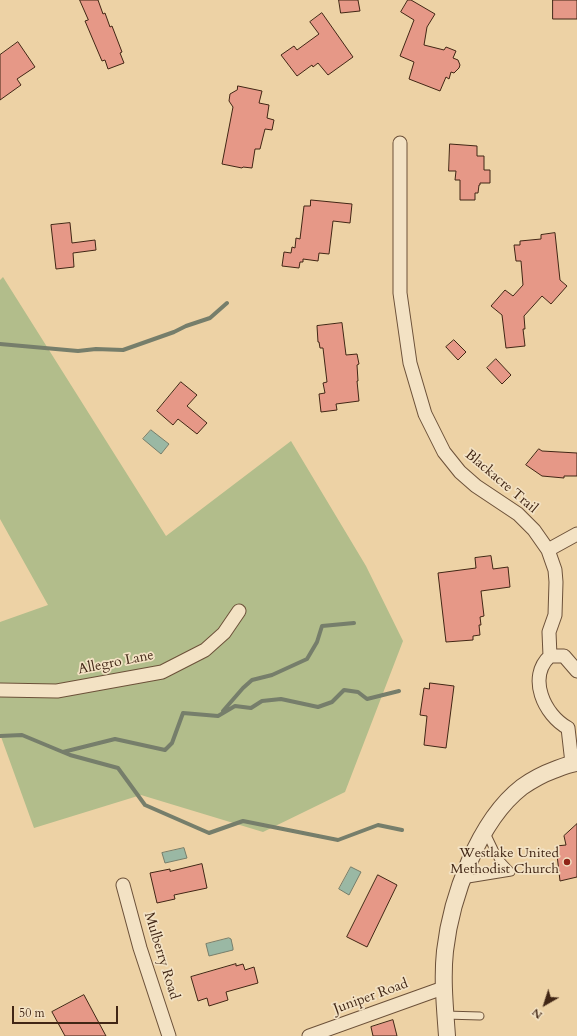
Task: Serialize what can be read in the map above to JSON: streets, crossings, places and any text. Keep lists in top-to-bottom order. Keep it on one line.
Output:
{"streets":{"street":["Blackacre Trail","Allegro Lane","Mulberry Road","Juniper Road"]},"places":["Westlake United Methodist Church"],"scale_bar":"50 m","north":"bottom left"}
